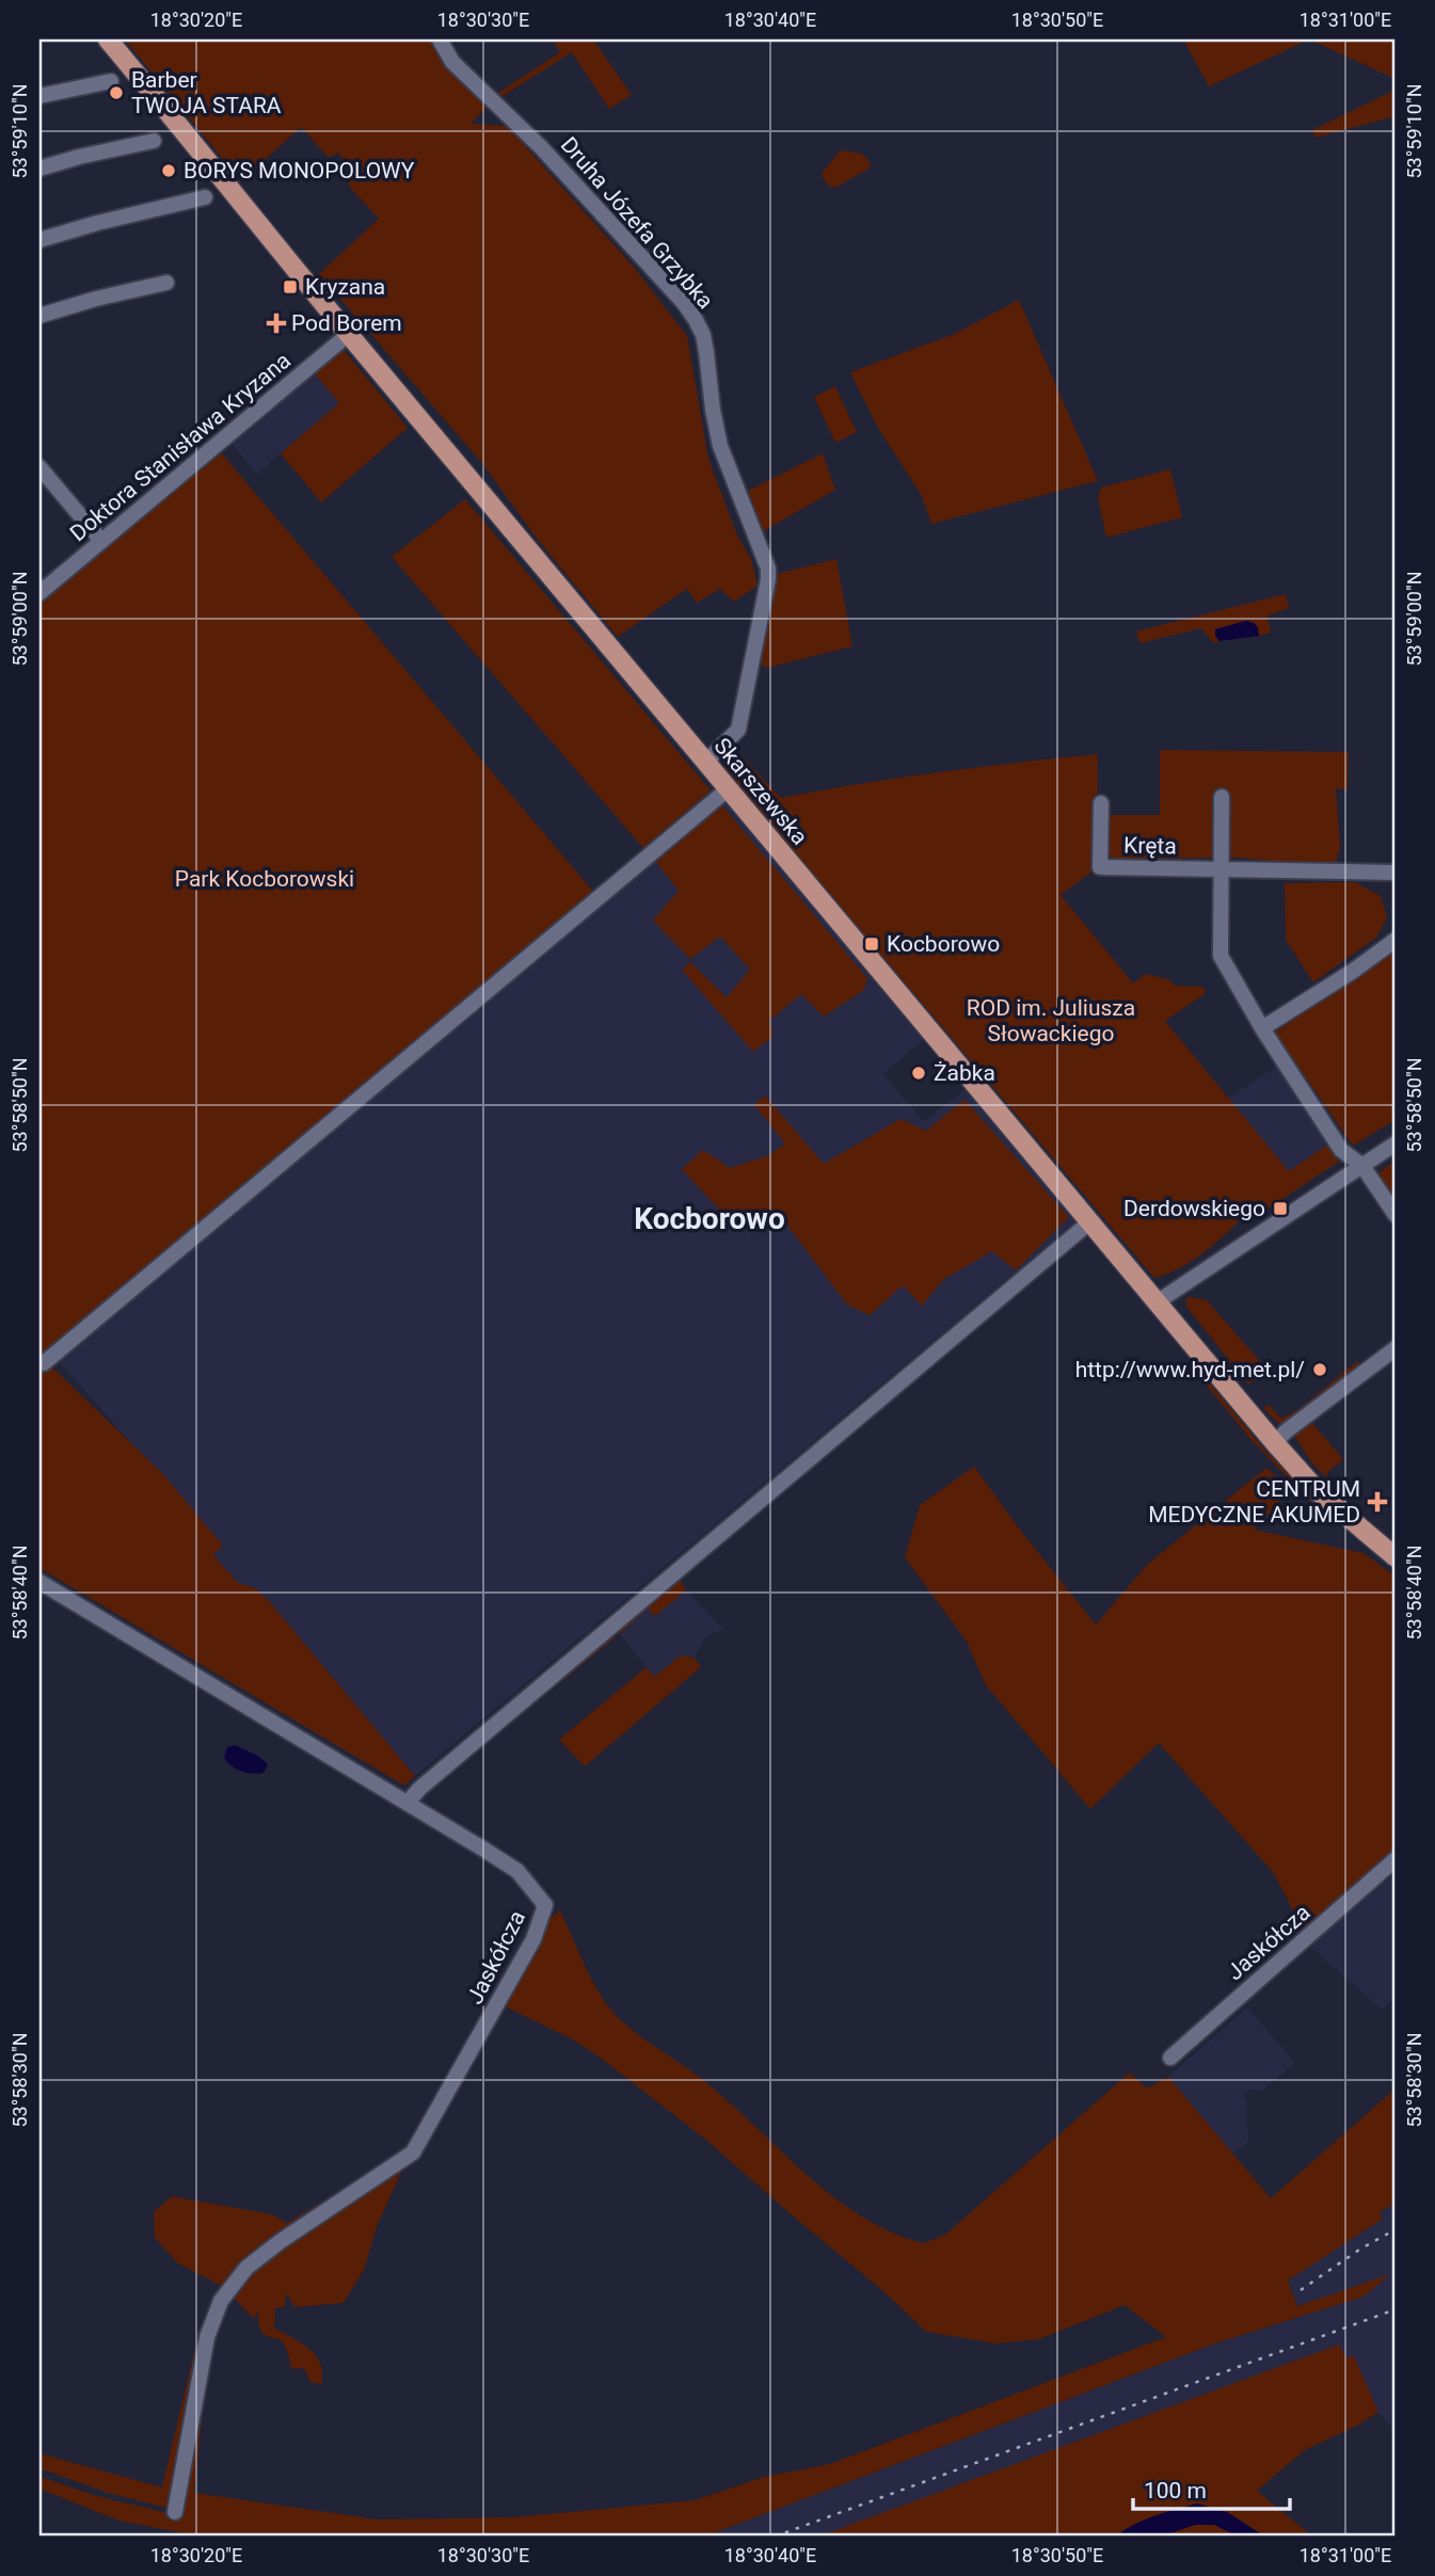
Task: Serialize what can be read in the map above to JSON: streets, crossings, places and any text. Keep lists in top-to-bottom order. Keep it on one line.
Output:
{"streets":{"main road":["Skarszewska"],"street":["Druha Józefa Grzybka","Doktora Stanisława Kryzana","Kręta","Jaskółcza"]},"crossings":[["Druha Józefa Grzybka","Skarszewska"],["Doktora Stanisława Kryzana","Skarszewska"]],"districts":["Kocborowo"],"parks":["Park Kocborowski","ROD im. Juliusza Słowackiego"],"places":{"other":["Barber TWOJA STARA","BORYS MONOPOLOWY","Żabka","http://www.hyd-met.pl/"],"transit":["Kryzana","Kocborowo","Derdowskiego"],"health":["Pod Borem","CENTRUM MEDYCZNE AKUMED"]},"scale_bar":"100 m","coordinates":["18°30'20\"E","18°30'30\"E","18°30'40\"E","18°30'50\"E","18°31'00\"E","53°59'10\"N","53°59'00\"N","53°58'50\"N","53°58'40\"N","53°58'30\"N"]}
